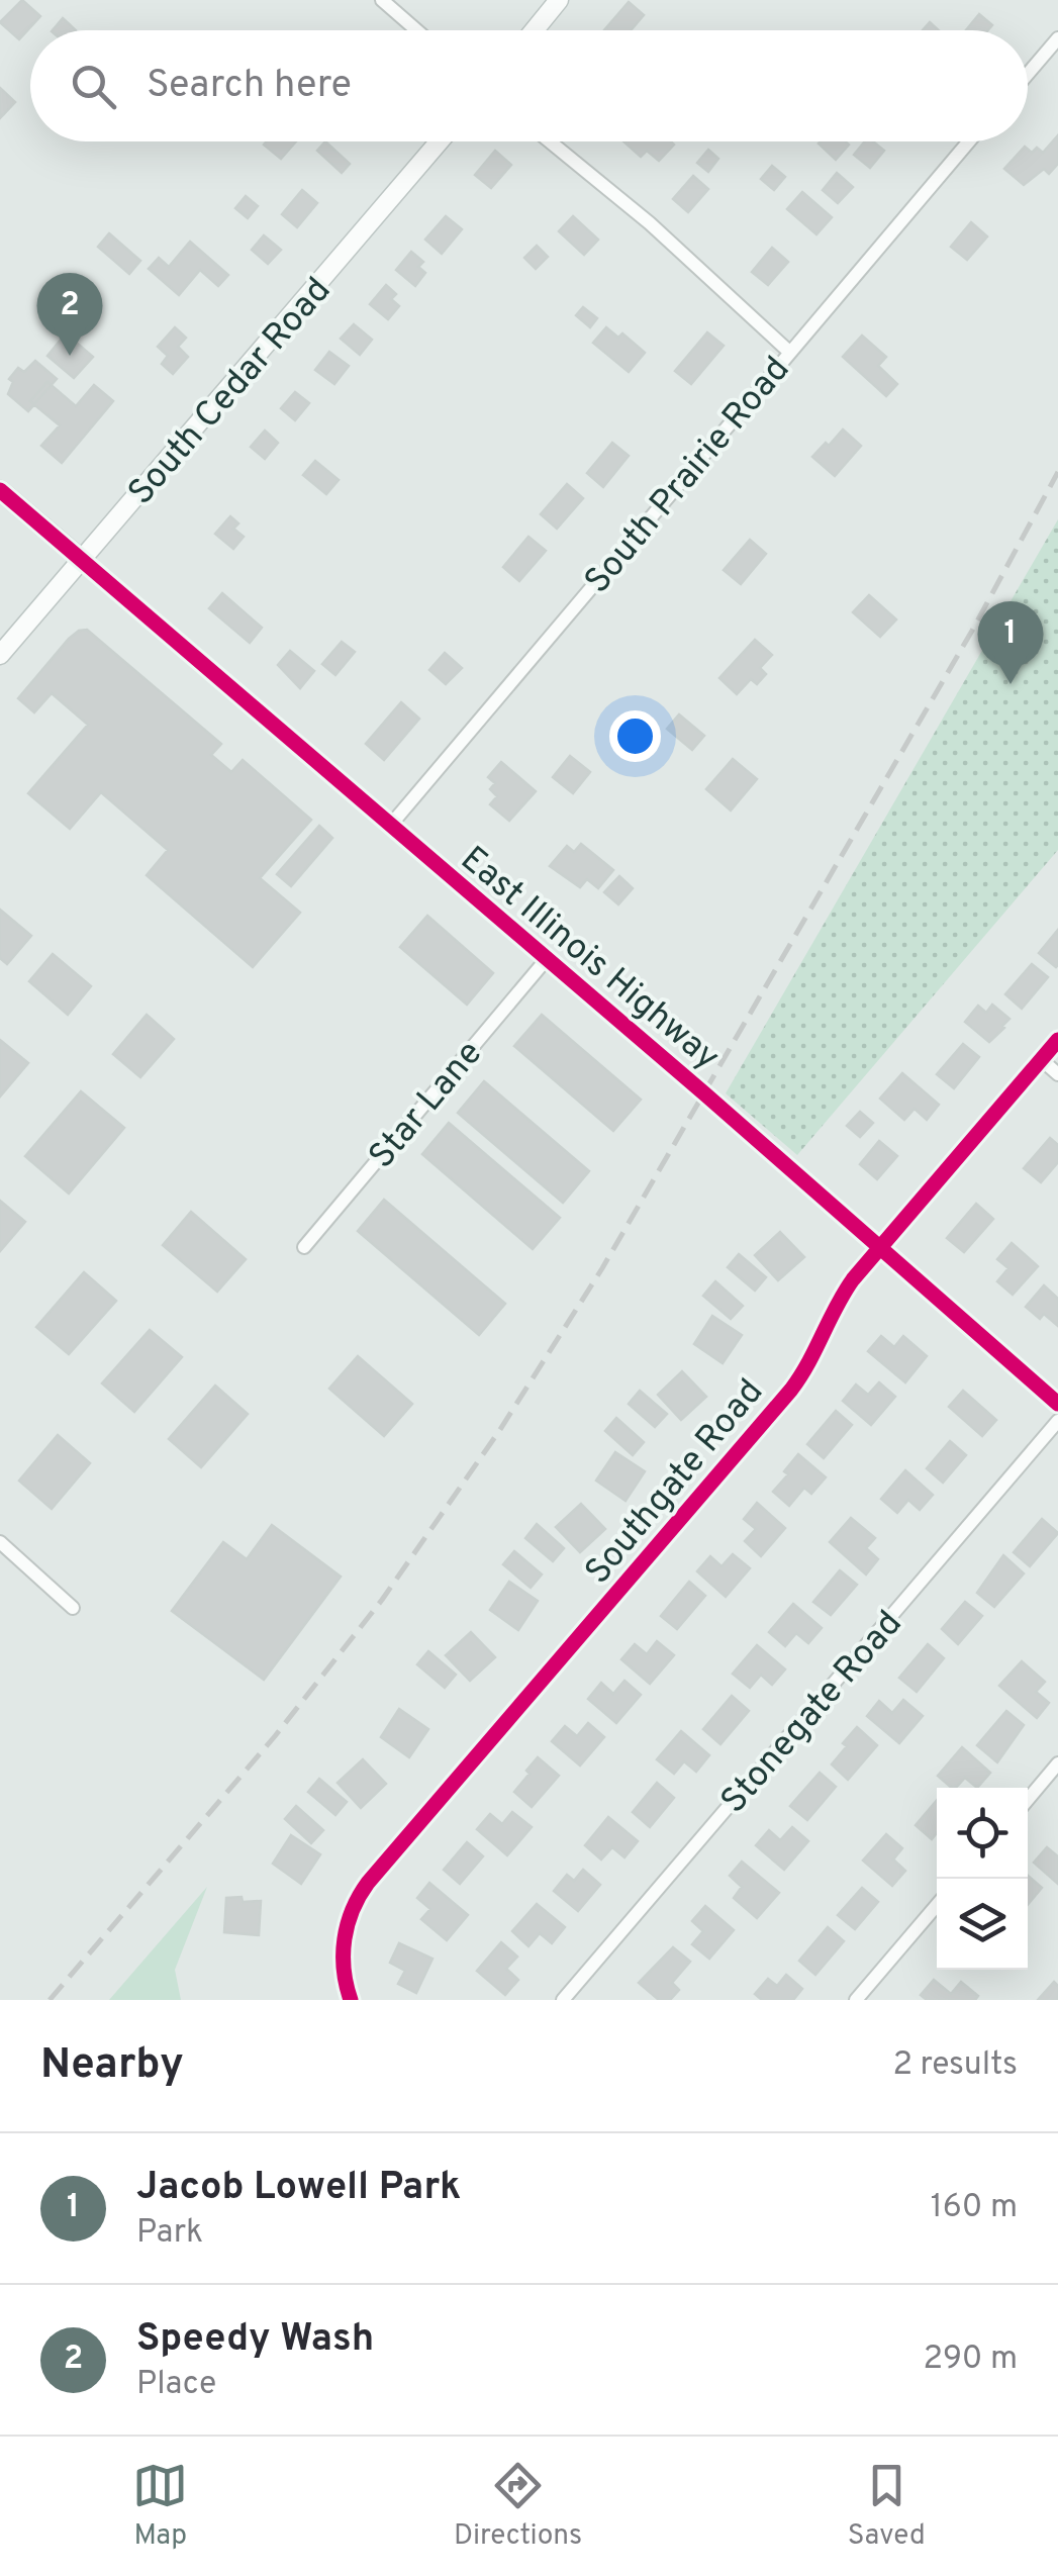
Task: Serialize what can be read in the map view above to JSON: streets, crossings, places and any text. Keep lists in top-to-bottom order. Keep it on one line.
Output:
{"streets":{"main road":["South Cedar Road"],"street":["South Prairie Road","East Illinois Highway","Star Lane","Southgate Road","Stonegate Road"]},"crossings":[["South Cedar Road","East Illinois Highway"],["South Prairie Road","East Illinois Highway"],["East Illinois Highway","Star Lane"],["East Illinois Highway","Southgate Road"]],"page":{"search":"Search here","pins":["2","1"],"heading":["Nearby","2 results"],"list":[{"mark":"1","name":"Jacob Lowell Park","note":"Park","value":"160 m"},{"mark":"2","name":"Speedy Wash","note":"Place","value":"290 m"}],"nav":["Map","Directions","Saved"]}}
